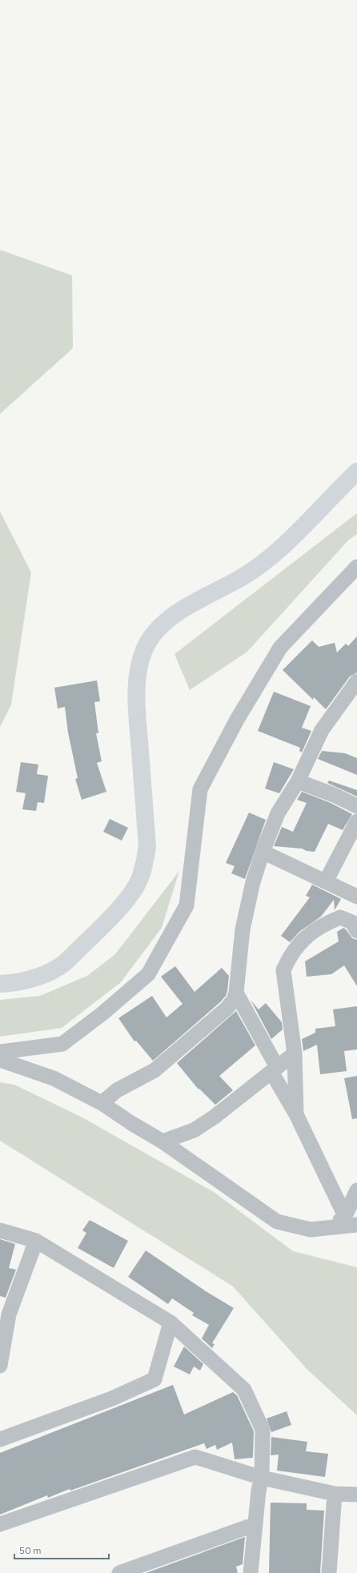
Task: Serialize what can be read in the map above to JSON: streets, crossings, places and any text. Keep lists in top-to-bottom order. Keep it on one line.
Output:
{"scale_bar":"50 m"}
